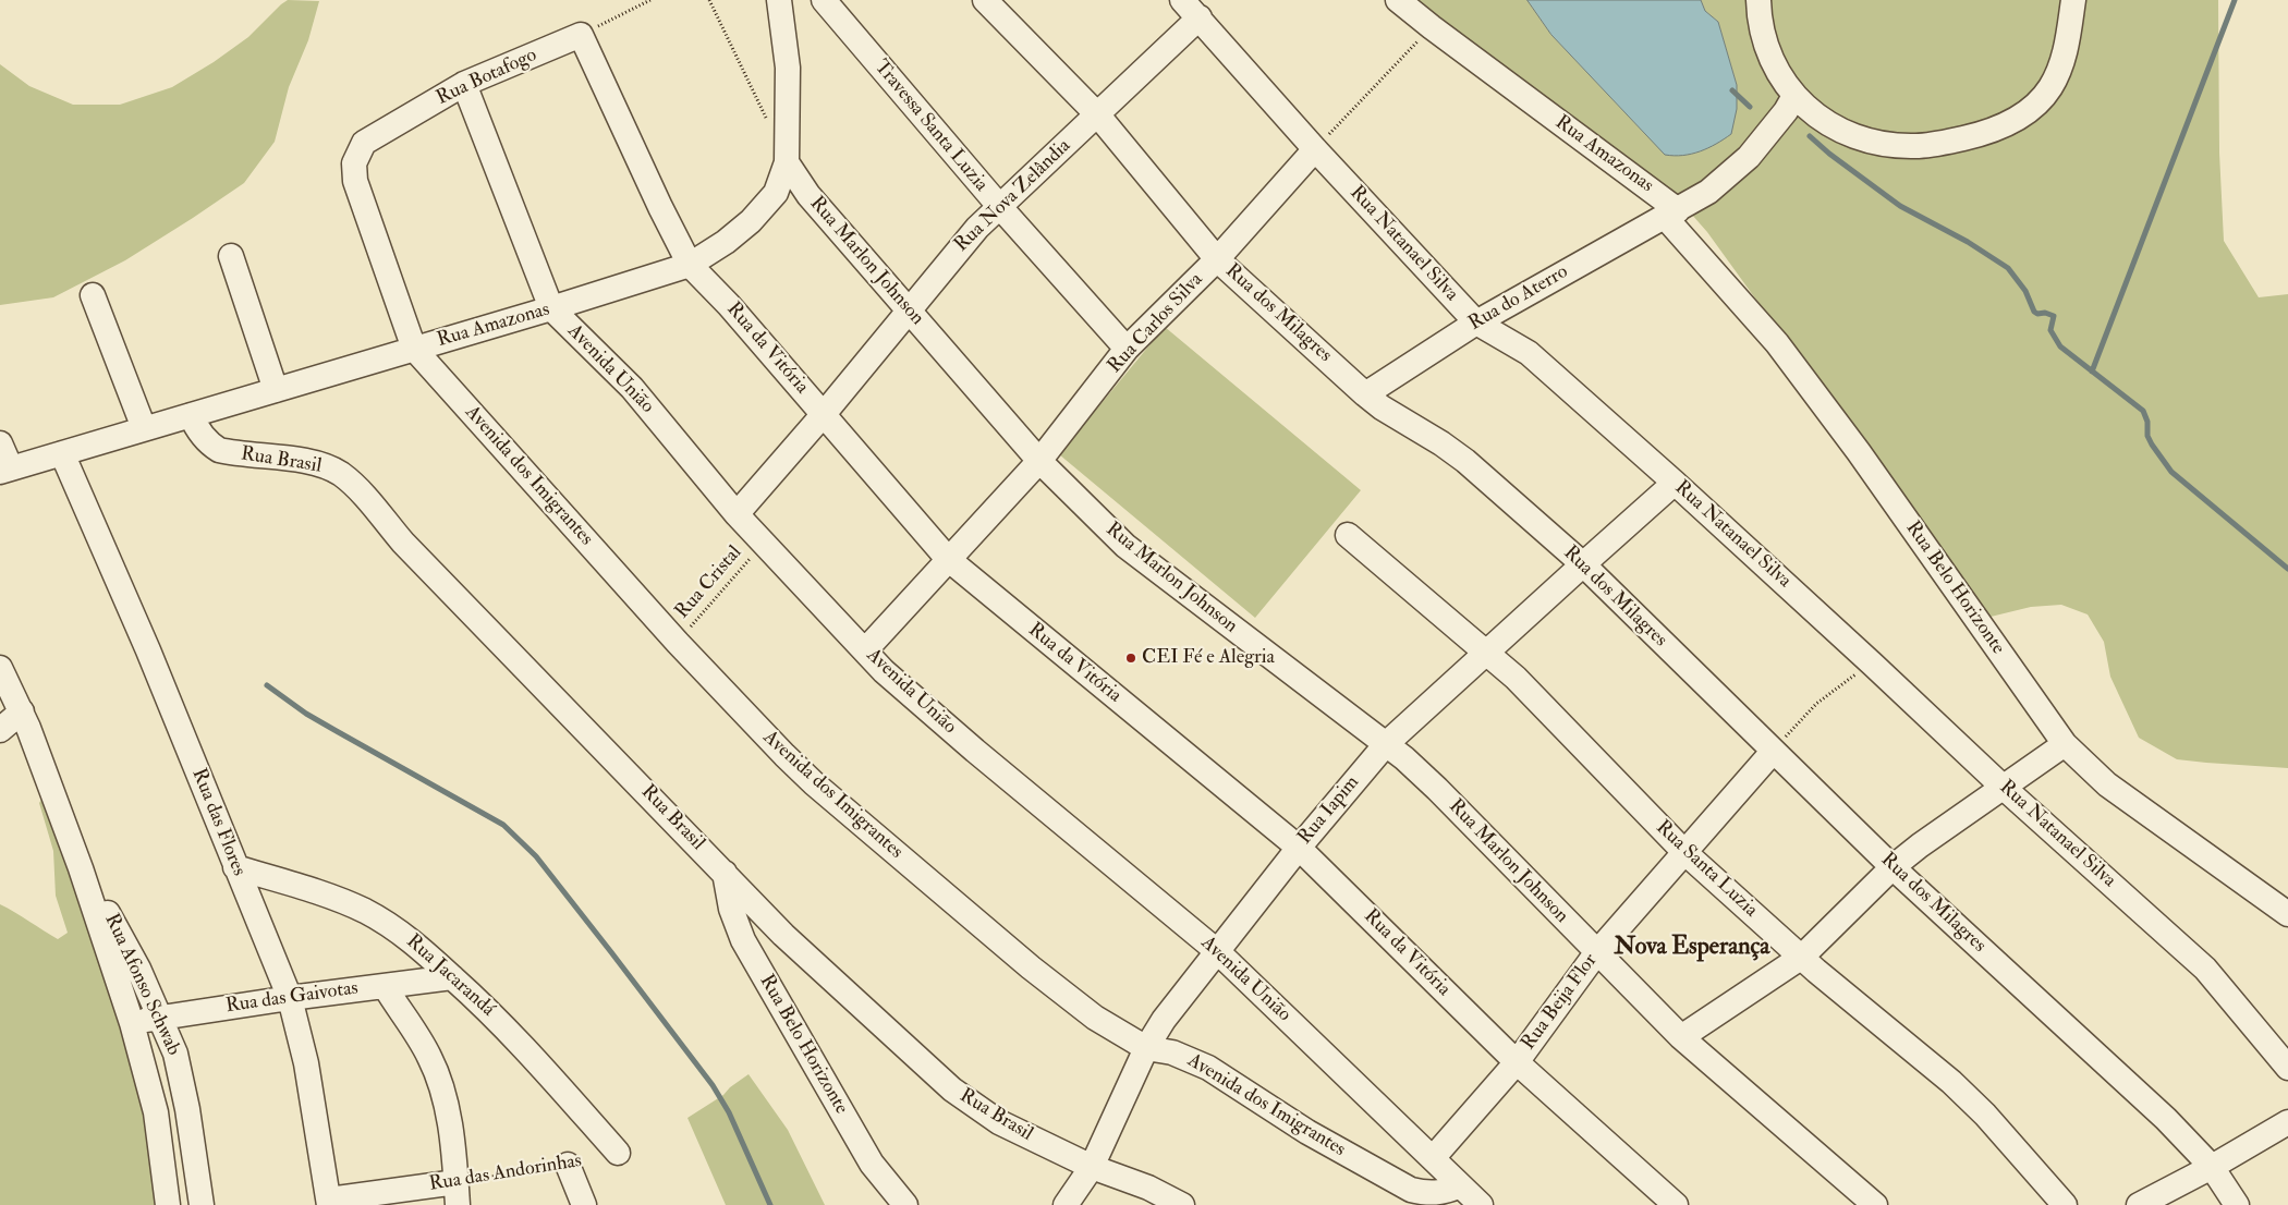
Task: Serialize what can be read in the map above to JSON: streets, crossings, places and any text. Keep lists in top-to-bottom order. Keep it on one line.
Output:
{"streets":{"street":["Rua Botafogo","Travessa Santa Luzia","Rua Amazonas","Rua Nova Zelândia","Rua Natanael Silva","Rua Marlon Johnson","Rua do Aterro","Rua dos Milagres","Rua Carlos Silva","Rua da Vitória","Avenida União","Rua Brasil","Avenida dos Imigrantes","Rua Belo Horizonte","Rua Iapim","Rua das Flores","Rua Santa Luzia","Rua Jacarandá","Rua Afonso Schwab","Rua das Gaivotas","Rua Beija Flor","Rua das Andorinhas"],"path":["Rua Cristal"]},"crossings":[["Rua Botafogo","Rua da Vitória"],["Rua Botafogo","Avenida União"],["Rua Botafogo","Avenida dos Imigrantes"],["Travessa Santa Luzia","Rua Nova Zelândia"],["Travessa Santa Luzia","Rua Carlos Silva"],["Rua Amazonas","Rua Marlon Johnson"],["Rua Amazonas","Rua do Aterro"],["Rua Amazonas","Rua da Vitória"],["Rua Amazonas","Avenida União"],["Rua Amazonas","Rua Brasil"],["Rua Amazonas","Avenida dos Imigrantes"],["Rua Amazonas","Rua Belo Horizonte"],["Rua Amazonas","Rua das Flores"],["Rua Nova Zelândia","Rua Natanael Silva"],["Rua Nova Zelândia","Rua Marlon Johnson"],["Rua Nova Zelândia","Rua dos Milagres"],["Rua Nova Zelândia","Rua da Vitória"],["Rua Nova Zelândia","Avenida União"],["Rua Natanael Silva","Rua do Aterro"],["Rua Natanael Silva","Rua Carlos Silva"],["Rua Natanael Silva","Rua Iapim"],["Rua Marlon Johnson","Rua Carlos Silva"],["Rua Marlon Johnson","Rua Iapim"],["Rua Marlon Johnson","Rua Beija Flor"],["Rua do Aterro","Rua dos Milagres"],["Rua do Aterro","Rua Belo Horizonte"],["Rua dos Milagres","Rua Carlos Silva"],["Rua dos Milagres","Rua Iapim"],["Rua dos Milagres","Rua Beija Flor"],["Rua Carlos Silva","Rua da Vitória"],["Rua Carlos Silva","Avenida União"],["Rua da Vitória","Rua Iapim"],["Rua da Vitória","Rua Beija Flor"],["Avenida União","Avenida dos Imigrantes"],["Avenida União","Rua Cristal"],["Avenida União","Rua Iapim"],["Avenida União","Rua Beija Flor"],["Rua Brasil","Rua Belo Horizonte"],["Rua Brasil","Rua Iapim"],["Avenida dos Imigrantes","Rua Cristal"],["Avenida dos Imigrantes","Rua Iapim"],["Rua Iapim","Rua Santa Luzia"],["Rua das Flores","Rua Jacarandá"],["Rua das Flores","Rua das Gaivotas"],["Rua das Flores","Rua das Andorinhas"],["Rua Santa Luzia","Rua Beija Flor"],["Rua Jacarandá","Rua das Gaivotas"],["Rua Afonso Schwab","Rua das Gaivotas"]],"districts":["Nova Esperança"],"places":["CEI Fé e Alegria"]}
